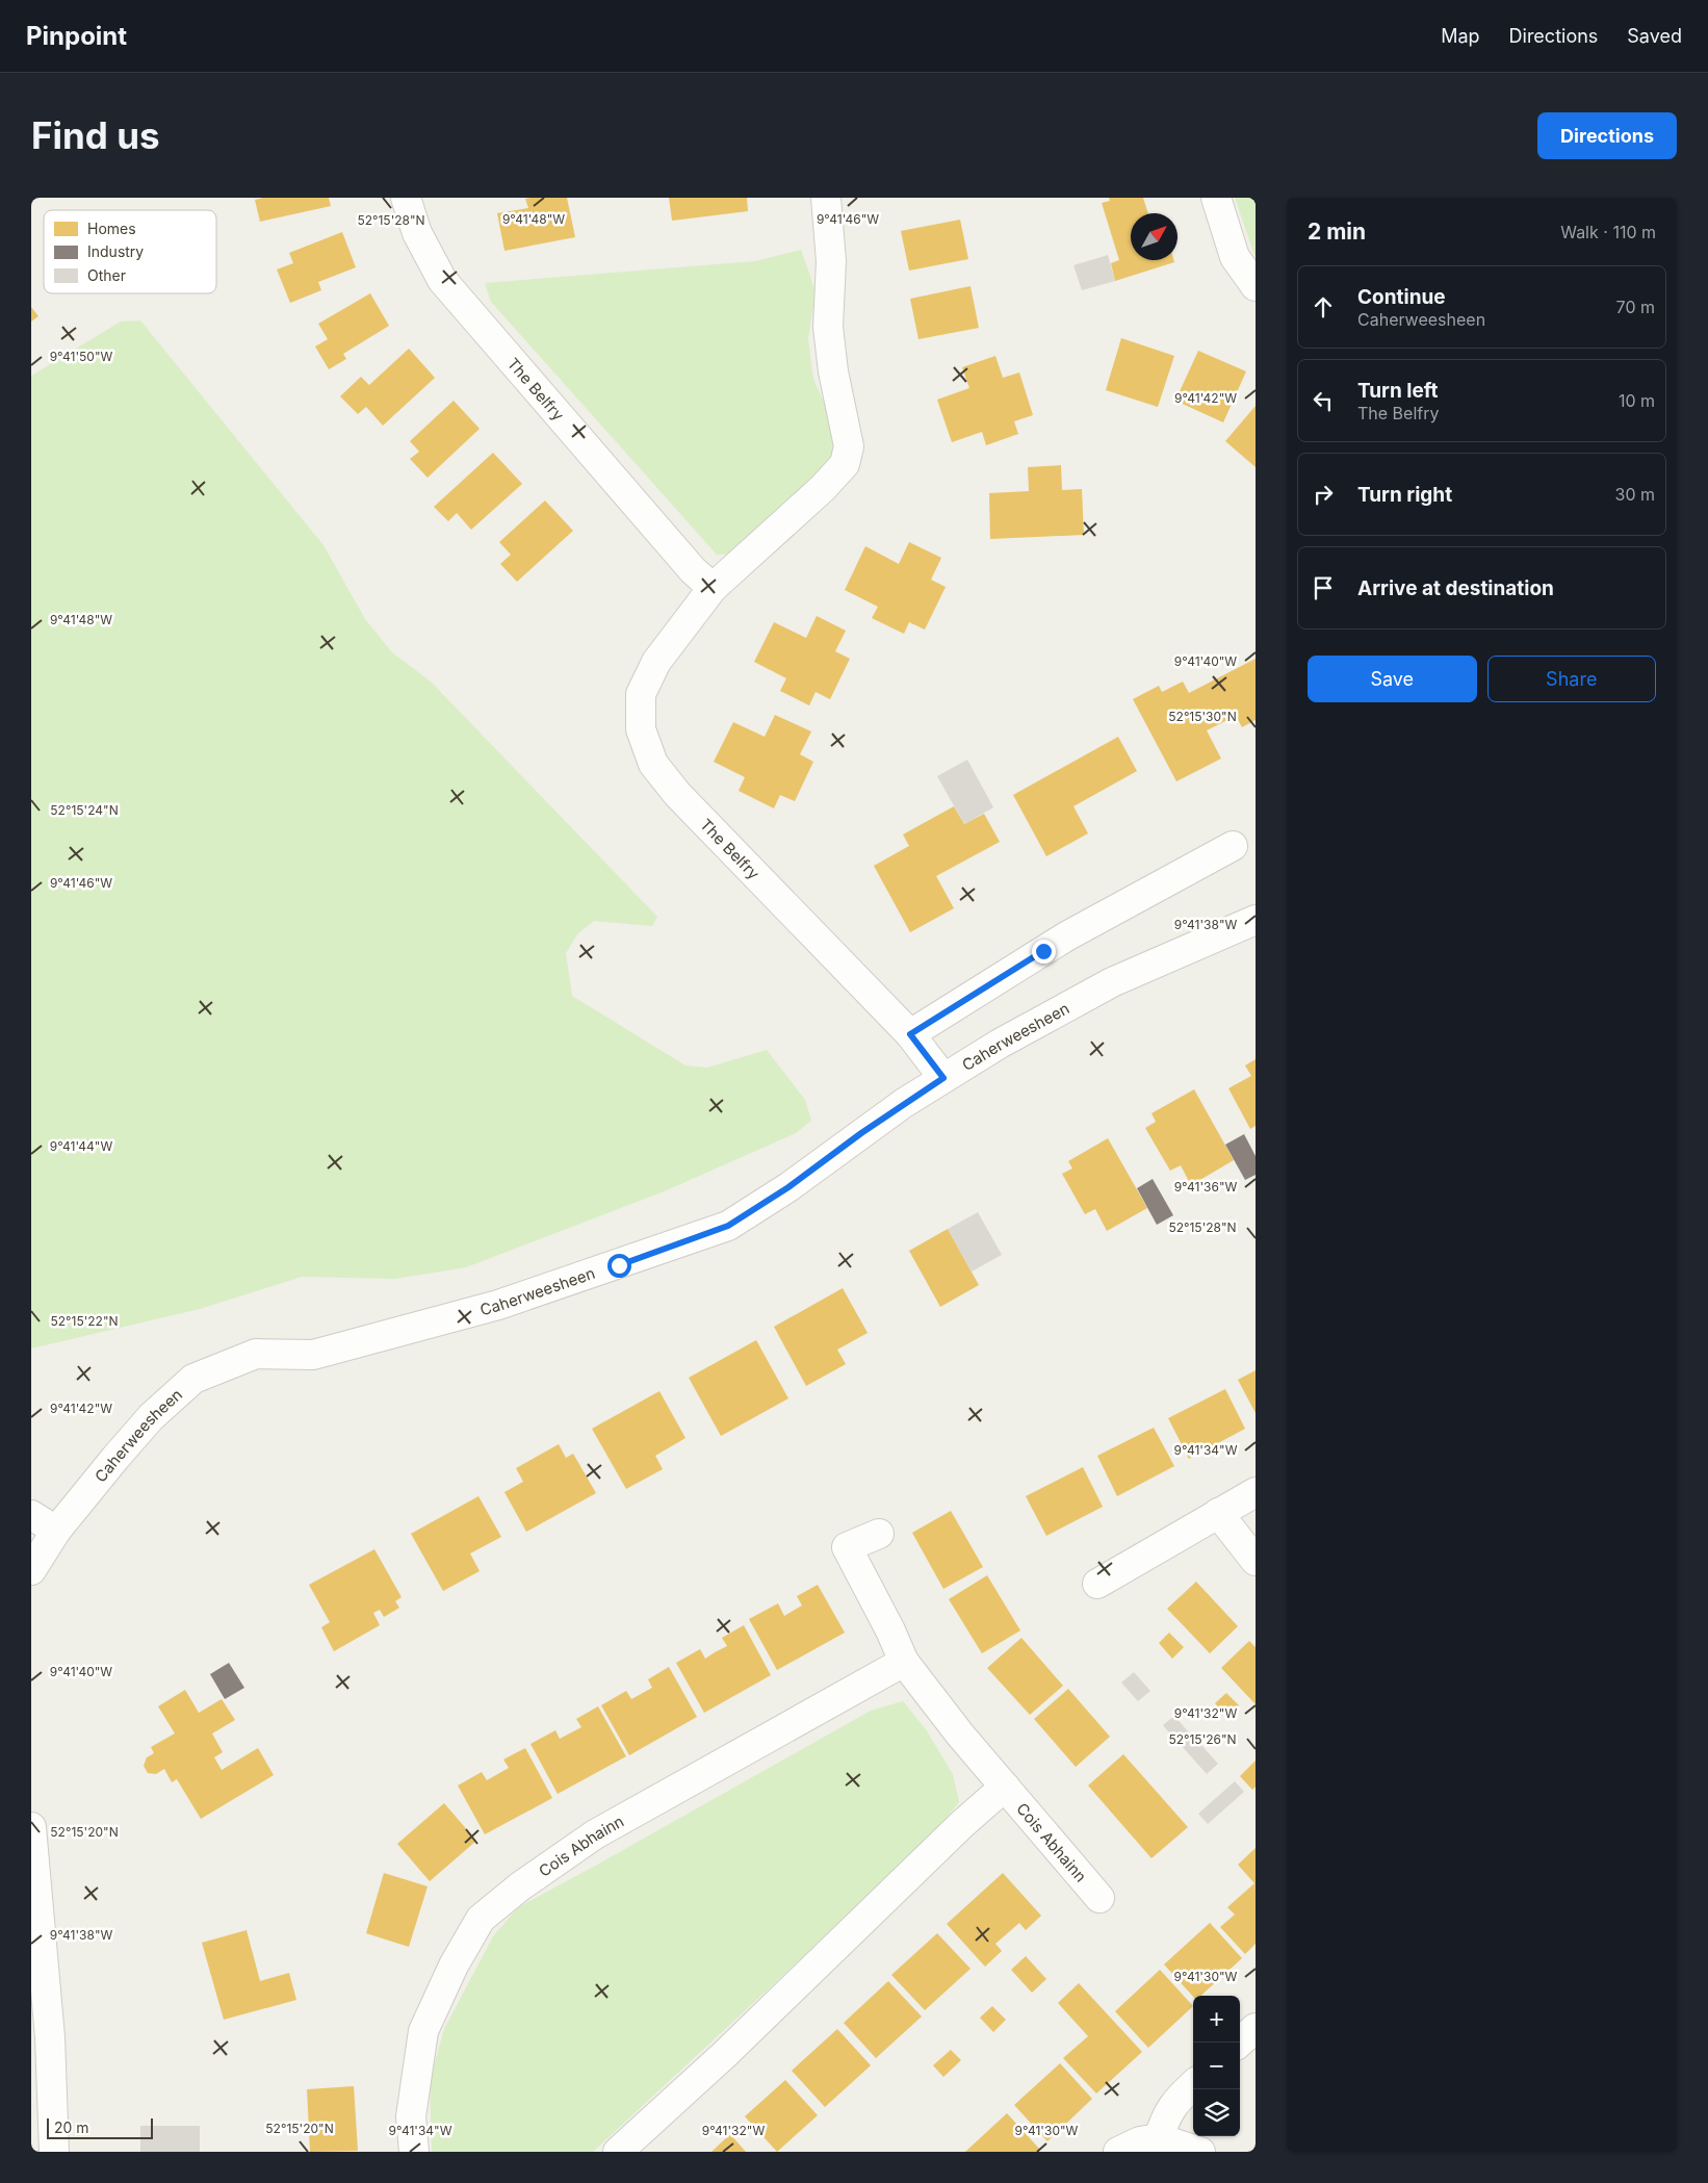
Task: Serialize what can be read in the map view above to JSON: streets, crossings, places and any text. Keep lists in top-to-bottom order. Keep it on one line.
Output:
{"streets":{"street":["The Belfry","Caherweesheen","Cois Abhainn"]},"crossings":[["The Belfry","Caherweesheen"]],"legend":["Homes","Industry","Other"],"scale_bar":"20 m","north":"top right","page":{"header":"Pinpoint","nav":["Map","Directions","Saved"],"buttons":["Directions",["Save","Share"]],"title":"Find us","heading":["2 min","Walk · 110 m"],"list":[["Continue","Caherweesheen","70 m"],["Turn left","The Belfry","10 m"],["Turn right","30 m"],"Arrive at destination"],"map_buttons":["+","−"],"scale":"20 m"},"coordinates":["9°41'48\"W","9°41'46\"W","52°15'28\"N","9°41'50\"W","9°41'42\"W","9°41'40\"W","52°15'30\"N","52°15'24\"N","9°41'38\"W","9°41'44\"W","9°41'36\"W","52°15'22\"N","9°41'34\"W","9°41'32\"W","52°15'26\"N","52°15'20\"N","9°41'30\"W"]}
